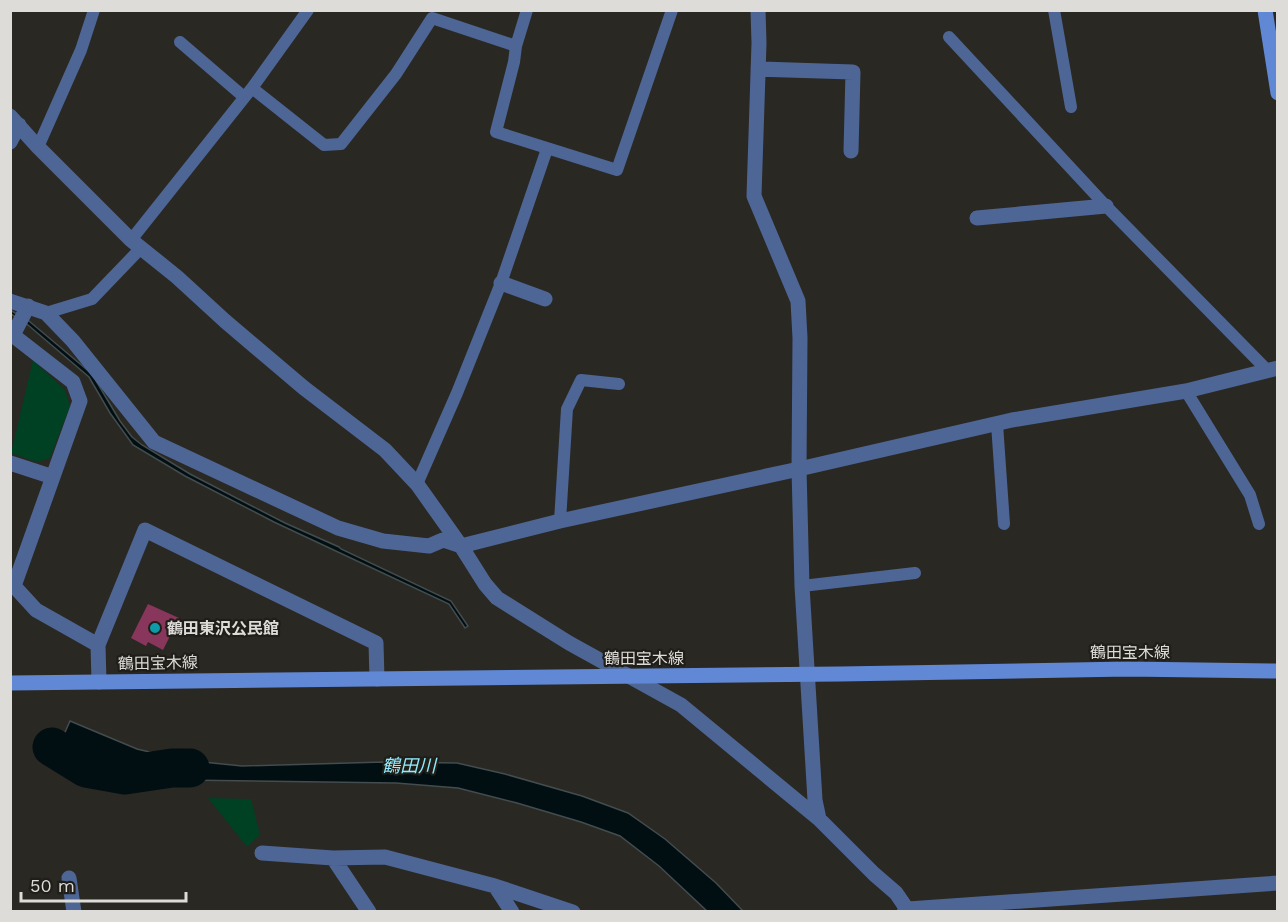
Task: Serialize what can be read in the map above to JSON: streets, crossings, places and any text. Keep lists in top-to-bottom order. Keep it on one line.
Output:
{"streets":{"street":["鶴田宝木線"]},"water":["鶴田川"],"places":["鶴田東沢公民館"],"scale_bar":"50 m"}
